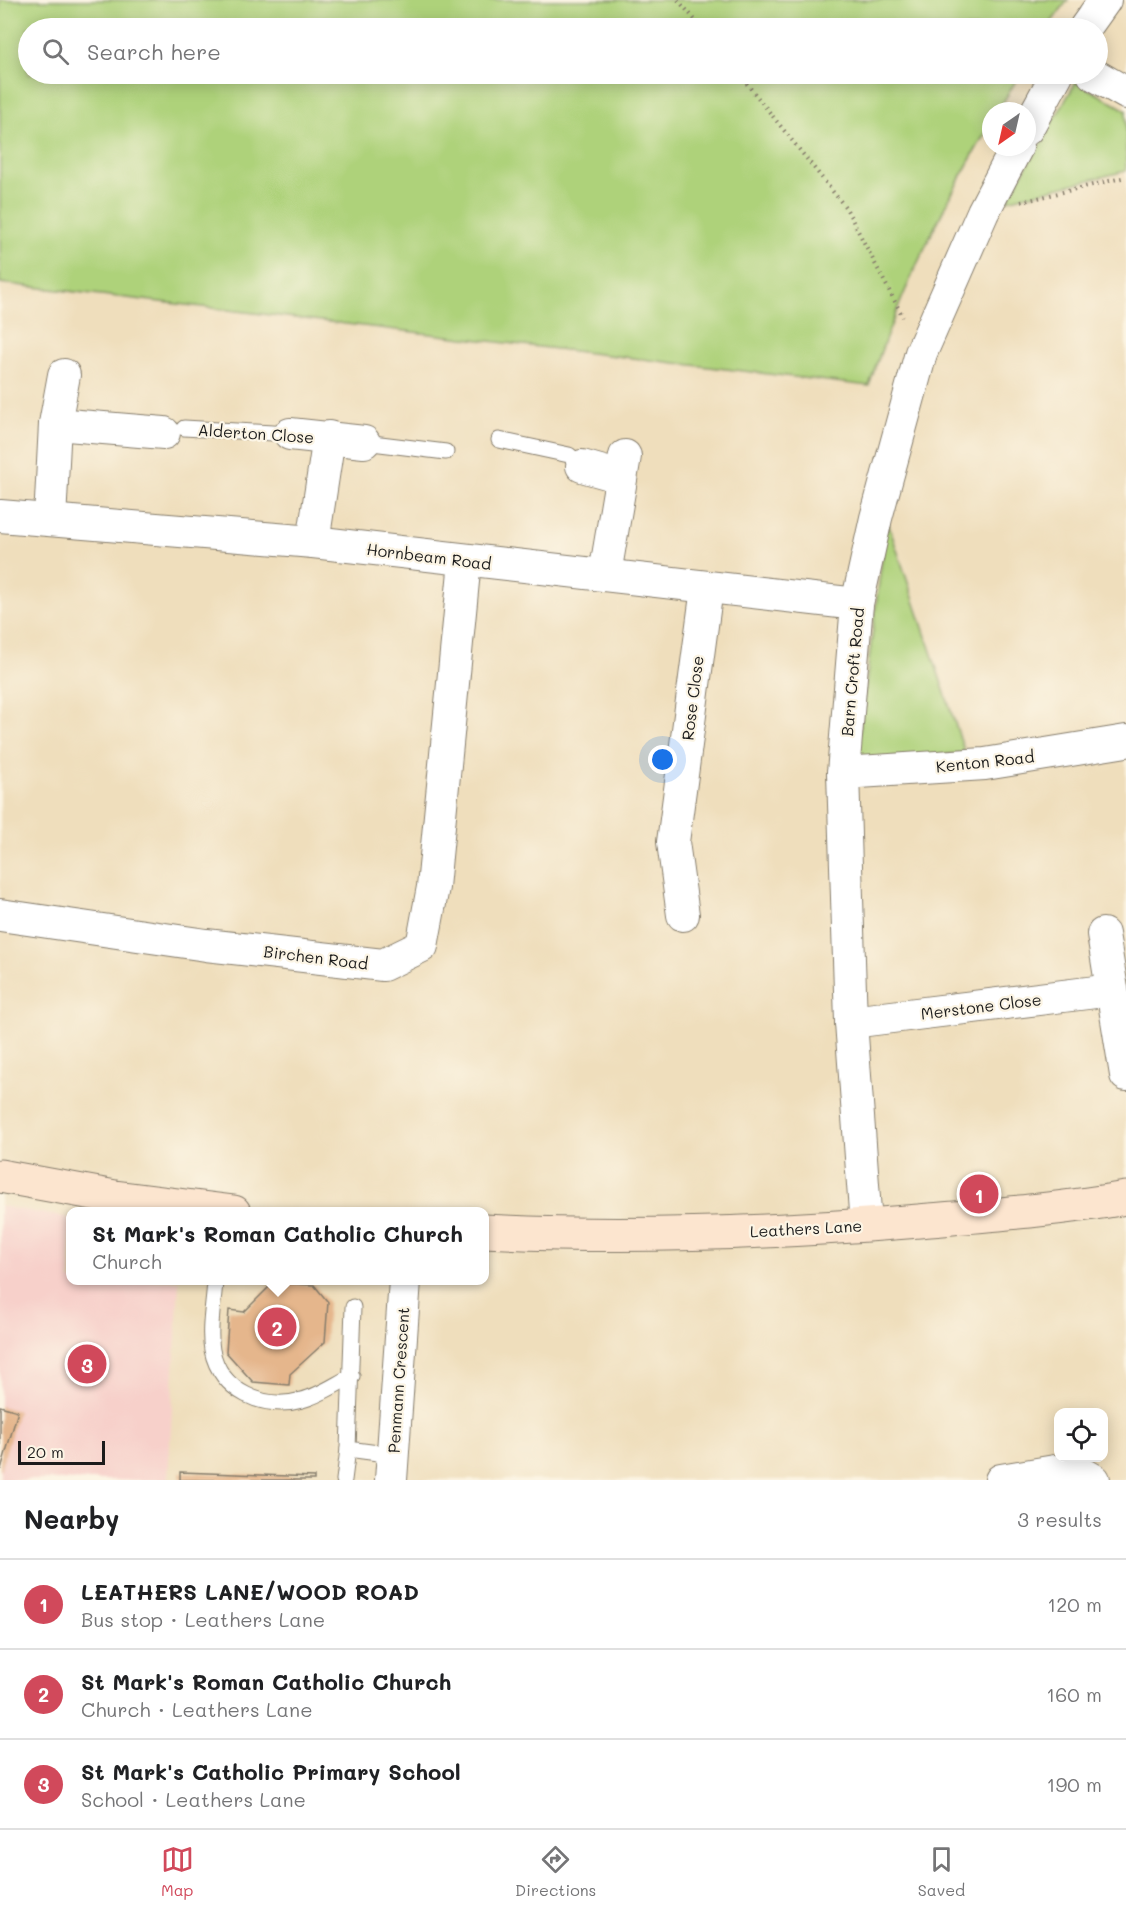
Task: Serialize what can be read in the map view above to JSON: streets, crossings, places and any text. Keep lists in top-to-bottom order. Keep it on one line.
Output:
{"streets":{"street":["Alderton Close","Hornbeam Road","Barn Croft Road","Rose Close","Kenton Road","Birchen Road","Merstone Close","Leathers Lane","Penmann Crescent"]},"crossings":[["Alderton Close","Hornbeam Road"],["Hornbeam Road","Barn Croft Road"],["Hornbeam Road","Rose Close"],["Hornbeam Road","Birchen Road"],["Barn Croft Road","Kenton Road"],["Barn Croft Road","Merstone Close"],["Barn Croft Road","Leathers Lane"]],"scale_bar":"20 m","north":"bottom left","page":{"search":"Search here","pins":["1","2","3"],"popup":["St Mark's Roman Catholic Church","Church"],"scale":"20 m","heading":["Nearby","3 results"],"list":[{"mark":"1","name":"LEATHERS LANE/WOOD ROAD","note":"Bus stop · Leathers Lane","value":"120 m"},{"mark":"2","name":"St Mark's Roman Catholic Church","note":"Church · Leathers Lane","value":"160 m"},{"mark":"3","name":"St Mark's Catholic Primary School","note":"School · Leathers Lane","value":"190 m"}],"nav":["Map","Directions","Saved"]}}
